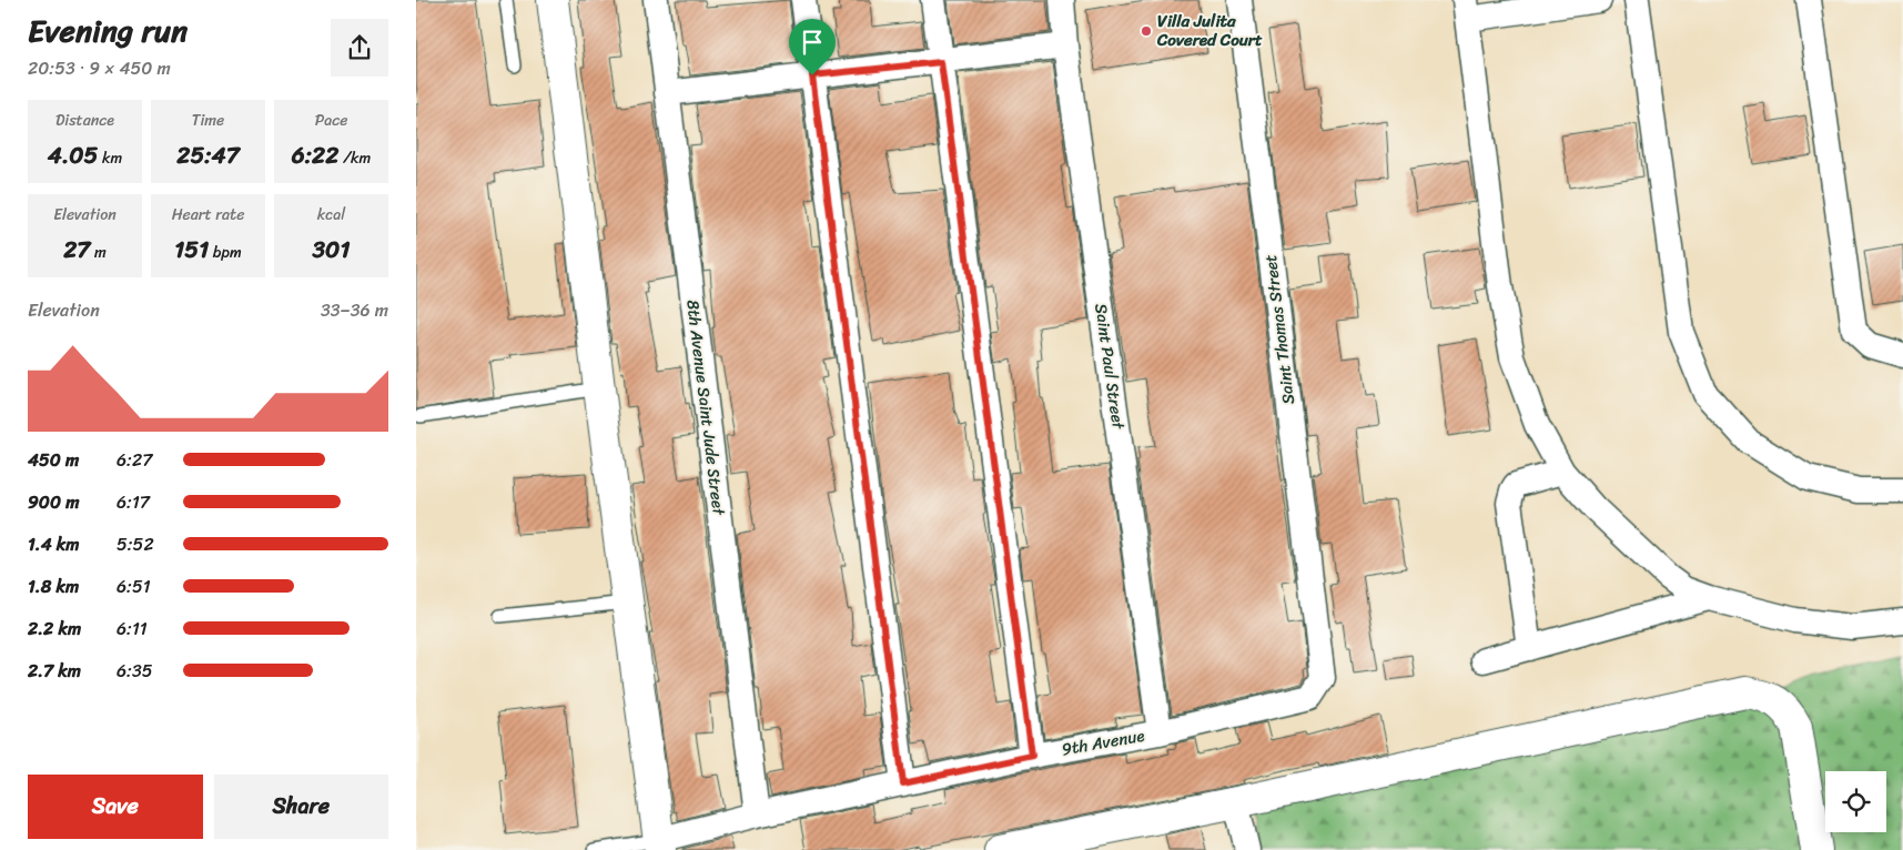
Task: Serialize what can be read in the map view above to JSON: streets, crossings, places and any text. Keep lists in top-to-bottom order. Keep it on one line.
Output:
{"streets":{"street":["Saint Thomas Street","Saint Paul Street","8th Avenue Saint Jude Street","9th Avenue"]},"crossings":[["Saint Thomas Street","9th Avenue"],["Saint Paul Street","9th Avenue"],["8th Avenue Saint Jude Street","9th Avenue"]],"places":["Villa Julita Covered Court"],"page":{"heading":["Evening run","20:53 · 9 × 450 m"],"stats":[["Distance","4.05 km"],["Time","25:47"],["Pace","6:22 /km"],["Elevation","27 m"],["Heart rate","151 bpm"],["kcal","301"]],"chart":["Elevation","33–36 m"],"list":[{"name":"450 m","note":"6:27"},{"name":"900 m","note":"6:17"},{"name":"1.4 km","note":"5:52"},{"name":"1.8 km","note":"6:51"},{"name":"2.2 km","note":"6:11"},{"name":"2.7 km","note":"6:35"}],"buttons":["Save","Share"]}}
